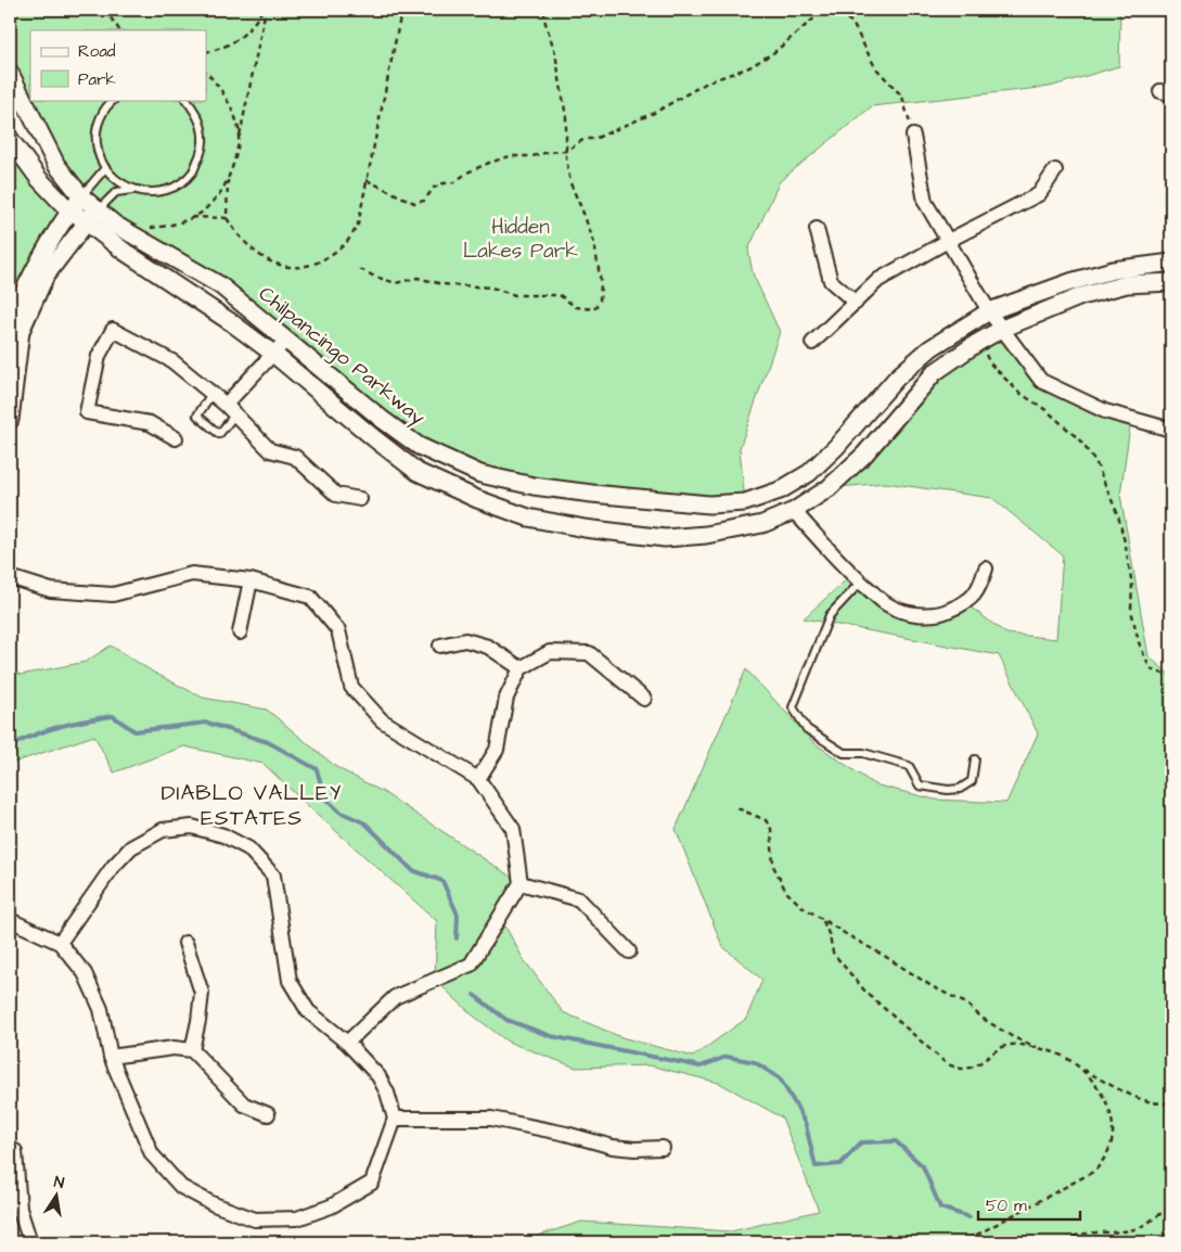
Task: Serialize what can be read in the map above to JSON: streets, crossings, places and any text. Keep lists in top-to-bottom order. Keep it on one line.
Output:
{"streets":{"street":["Chilpancingo Parkway"]},"districts":["DIABLO VALLEY ESTATES"],"parks":["Hidden Lakes Park"],"legend":["Road","Park"],"scale_bar":"50 m","north":"top"}
